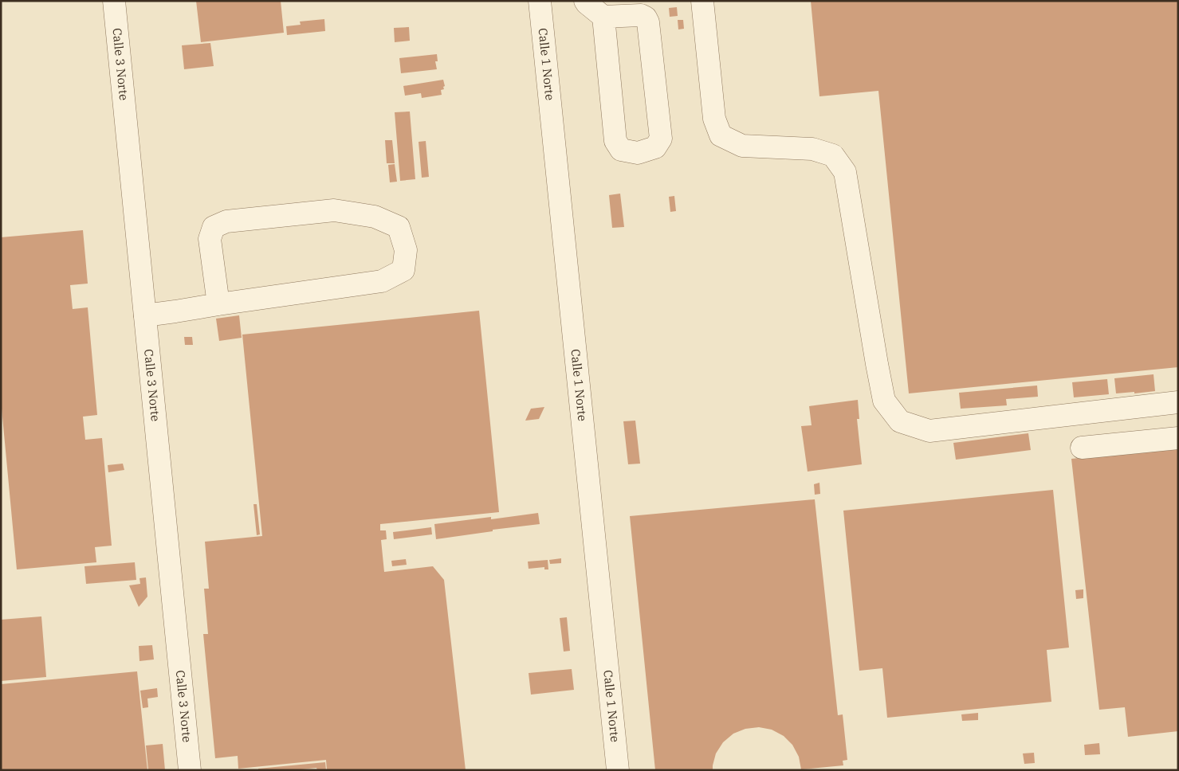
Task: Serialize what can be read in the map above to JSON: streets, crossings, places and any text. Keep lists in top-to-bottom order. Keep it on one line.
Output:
{"streets":{"street":["Calle 3 Norte","Calle 1 Norte"]}}
